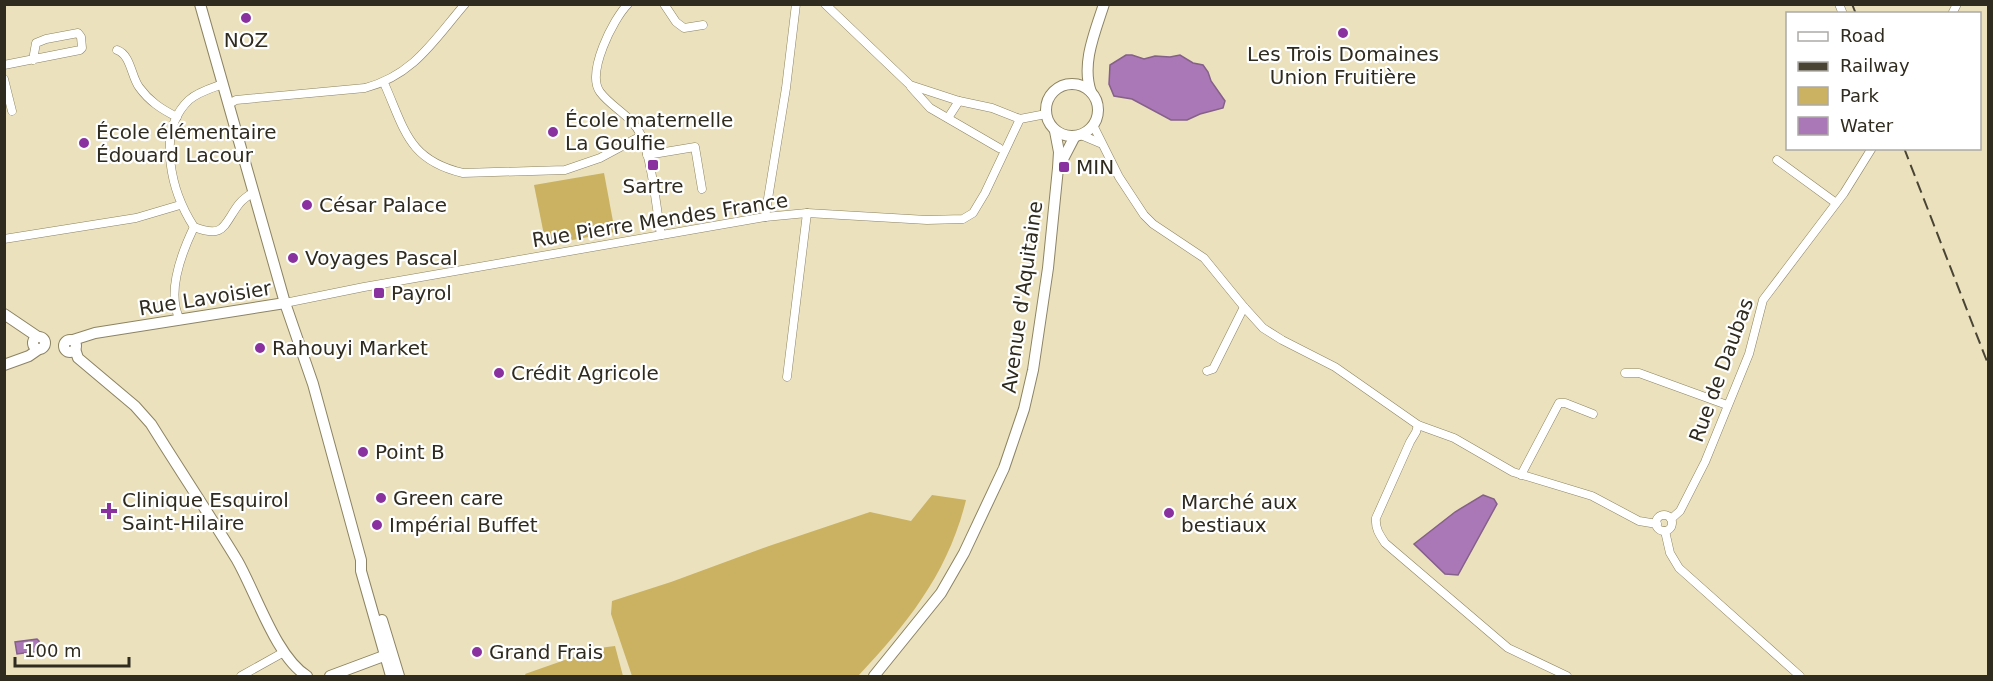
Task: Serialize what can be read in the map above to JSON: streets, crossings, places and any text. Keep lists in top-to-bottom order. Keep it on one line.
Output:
{"streets":{"street":["Rue Pierre Mendes France","Avenue d'Aquitaine","Rue Lavoisier","Rue de Daubas"]},"crossings":[["Rue Pierre Mendes France","Rue Lavoisier"]],"places":{"other":["NOZ","Les Trois Domaines Union Fruitière","École maternelle La Goulfie","École élémentaire Édouard Lacour","César Palace","Voyages Pascal","Rahouyi Market","Crédit Agricole","Point B","Green care","Marché aux bestiaux","Impérial Buffet","Grand Frais"],"transit":["Sartre","MIN","Payrol"],"health":["Clinique Esquirol Saint-Hilaire"]},"legend":["Road","Railway","Park","Water"],"scale_bar":"100 m"}
